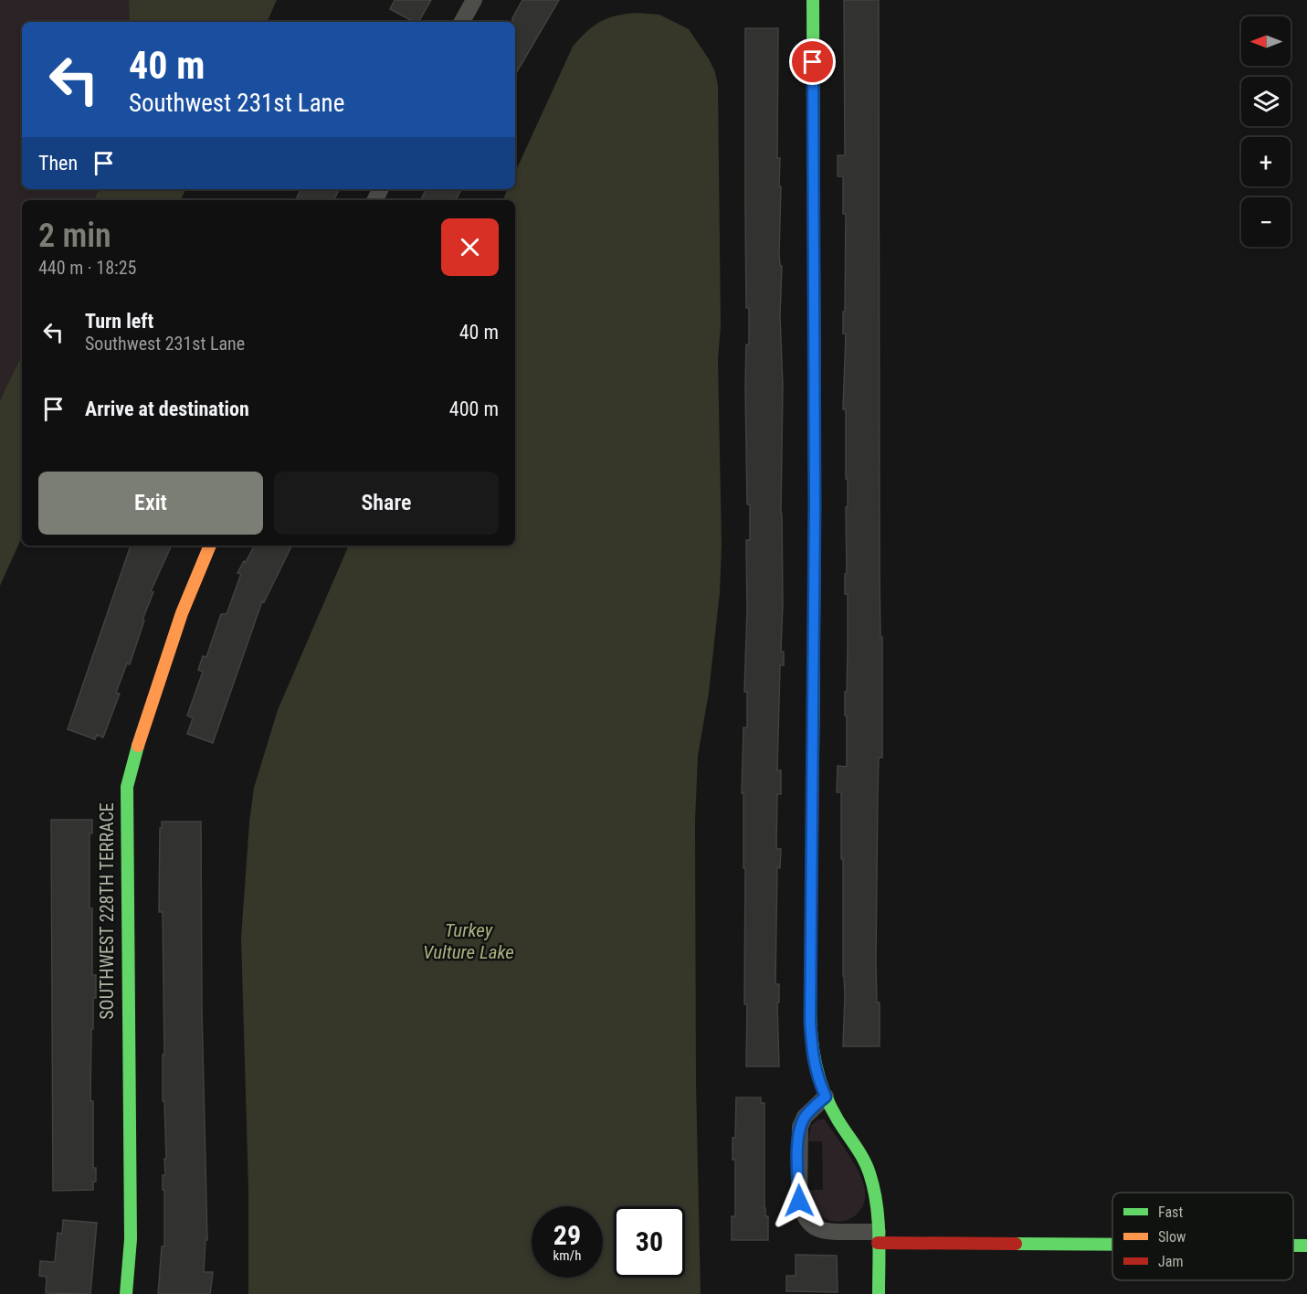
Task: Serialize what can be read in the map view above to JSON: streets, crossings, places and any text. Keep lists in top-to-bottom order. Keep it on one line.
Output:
{"streets":{"street":["SOUTHWEST 228TH TERRACE"]},"water":["Turkey Vulture Lake"],"legend":["Fast","Slow","Jam"],"north":"left","page":{"map_buttons":["+","−"],"turn":["40 m","Southwest 231st Lane"],"then":"Then","heading":["2 min","440 m · 18:25"],"list":[{"name":"Turn left","note":"Southwest 231st Lane","value":"40 m"},{"name":"Arrive at destination","value":"400 m"}],"buttons":["Exit","Share"],"speed":"29 km/h","limit":"30"}}
